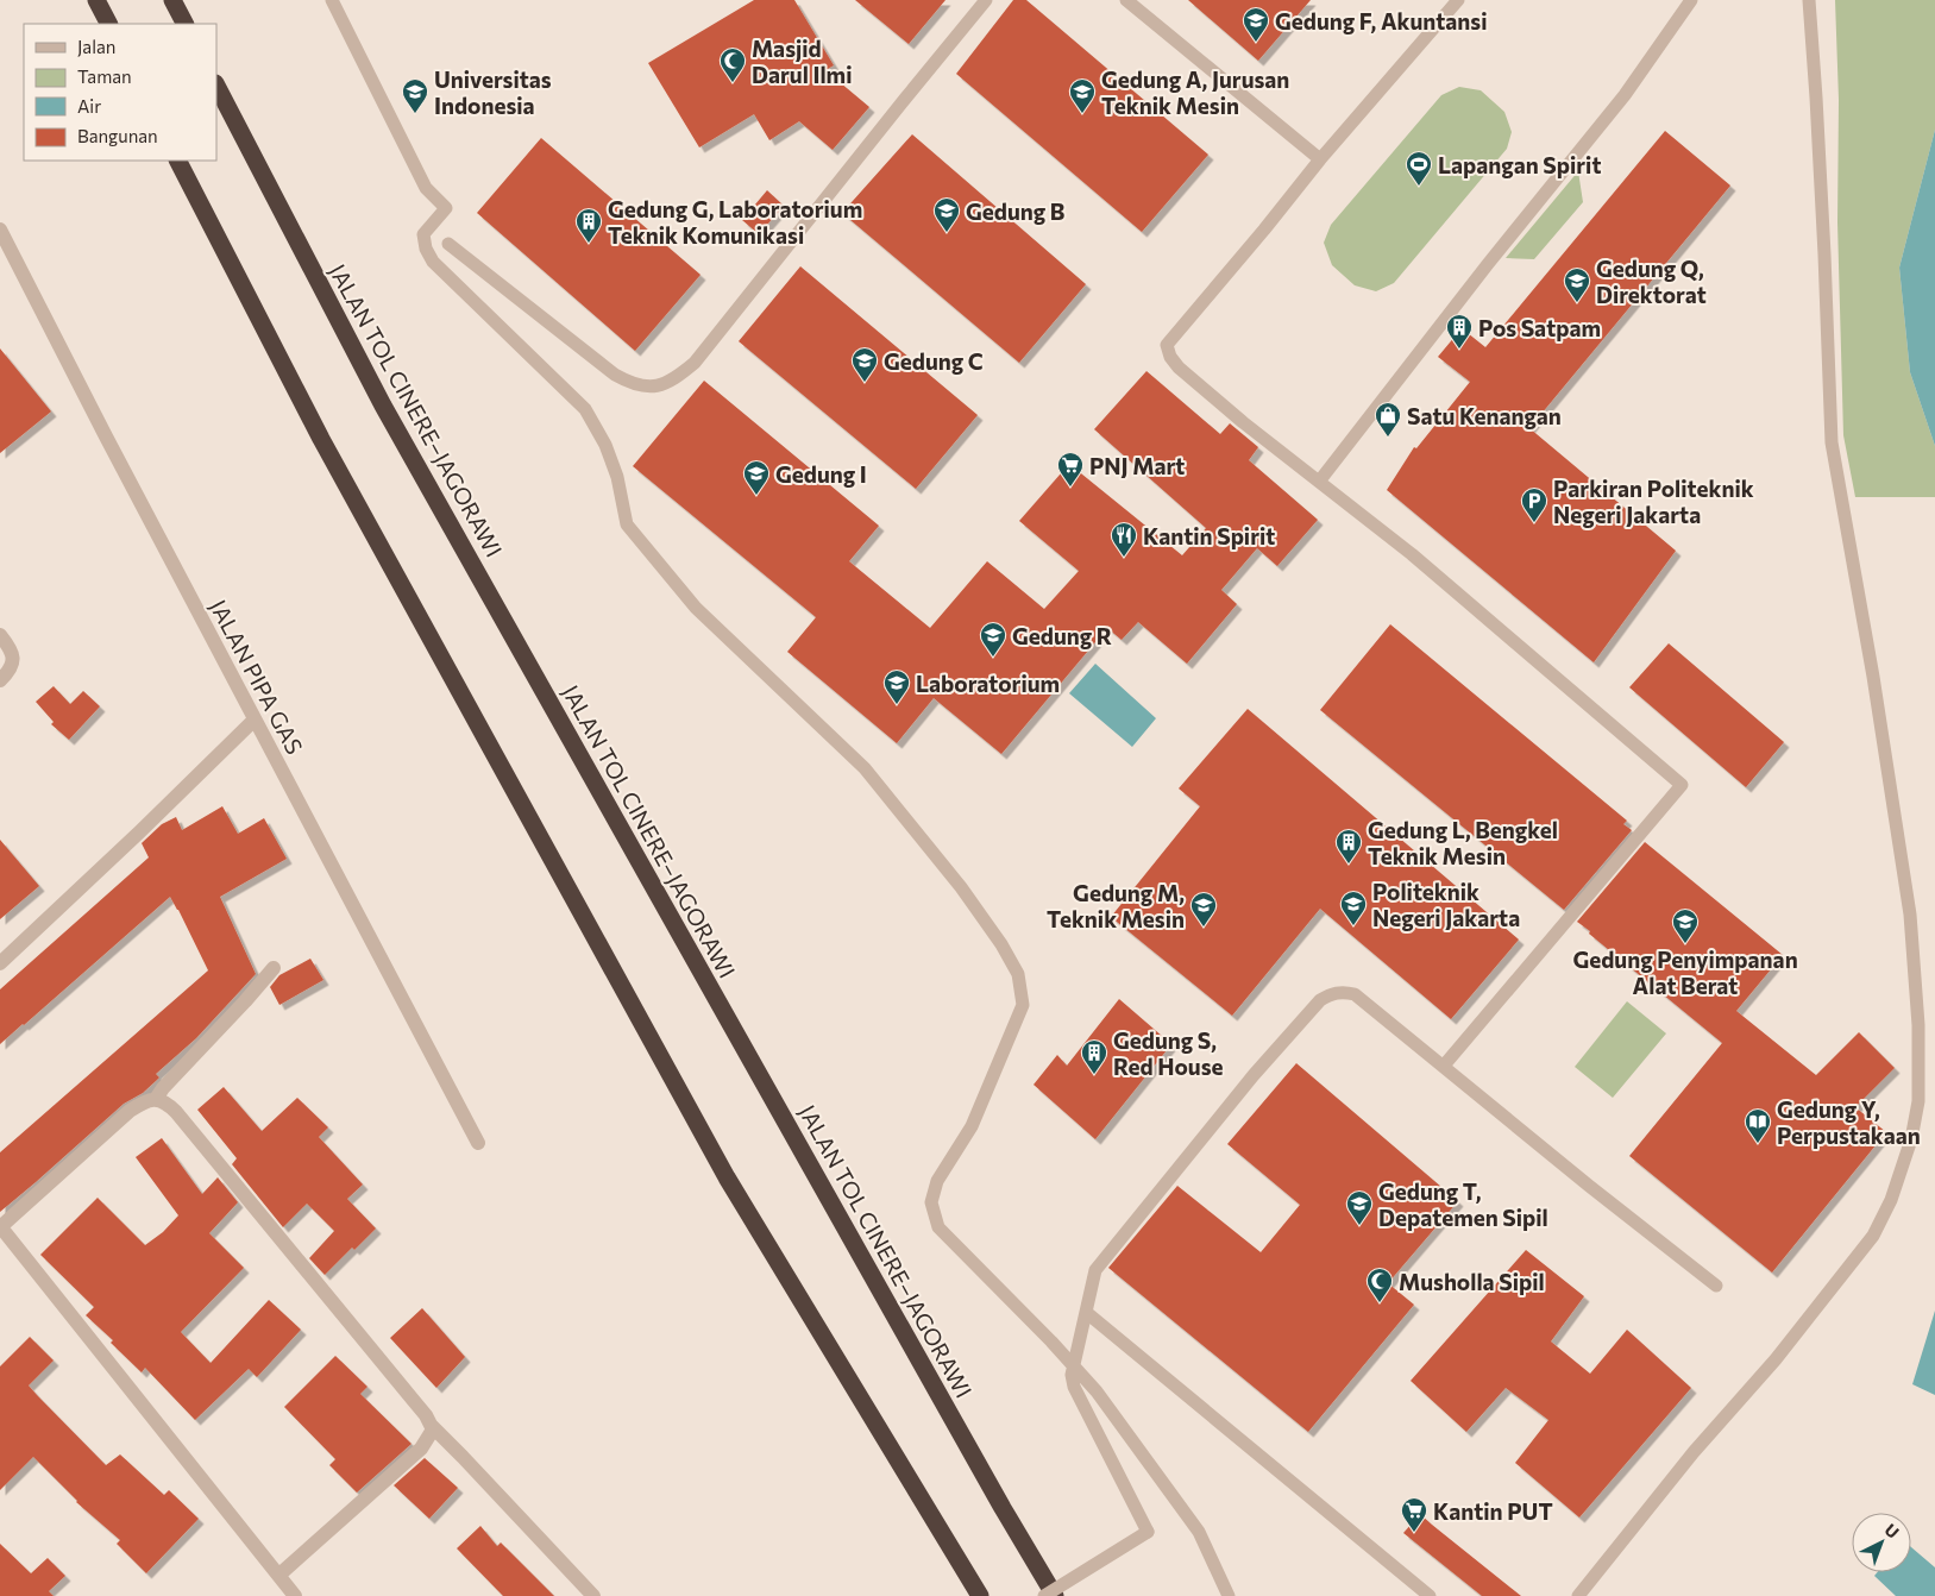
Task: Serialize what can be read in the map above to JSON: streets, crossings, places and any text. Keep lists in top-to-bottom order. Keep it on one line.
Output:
{"streets":{"highway":["JALAN TOL CINERE–JAGORAWI"],"street":["JALAN PIPA GAS"]},"places":{"school or university":["Gedung F, Akuntansi","Universitas Indonesia","Gedung A, Jurusan Teknik Mesin","Gedung B","Gedung Q, Direktorat","Gedung C","Gedung I","Gedung R","Laboratorium","Politeknik Negeri Jakarta","Gedung M, Teknik Mesin","Gedung Penyimpanan Alat Berat","Gedung T, Depatemen Sipil"],"mosque":["Masjid Darul Ilmi","Musholla Sipil"],"sports":["Lapangan Spirit"],"building":["Gedung G, Laboratorium Teknik Komunikasi","Pos Satpam","Gedung L, Bengkel Teknik Mesin","Gedung S, Red House"],"shop":["Satu Kenangan"],"supermarket":["PNJ Mart","Kantin PUT"],"parking":["Parkiran Politeknik Negeri Jakarta"],"restaurant":["Kantin Spirit"],"library":["Gedung Y, Perpustakaan"]},"legend":["Jalan","Taman","Air","Bangunan"],"north":"top right"}
